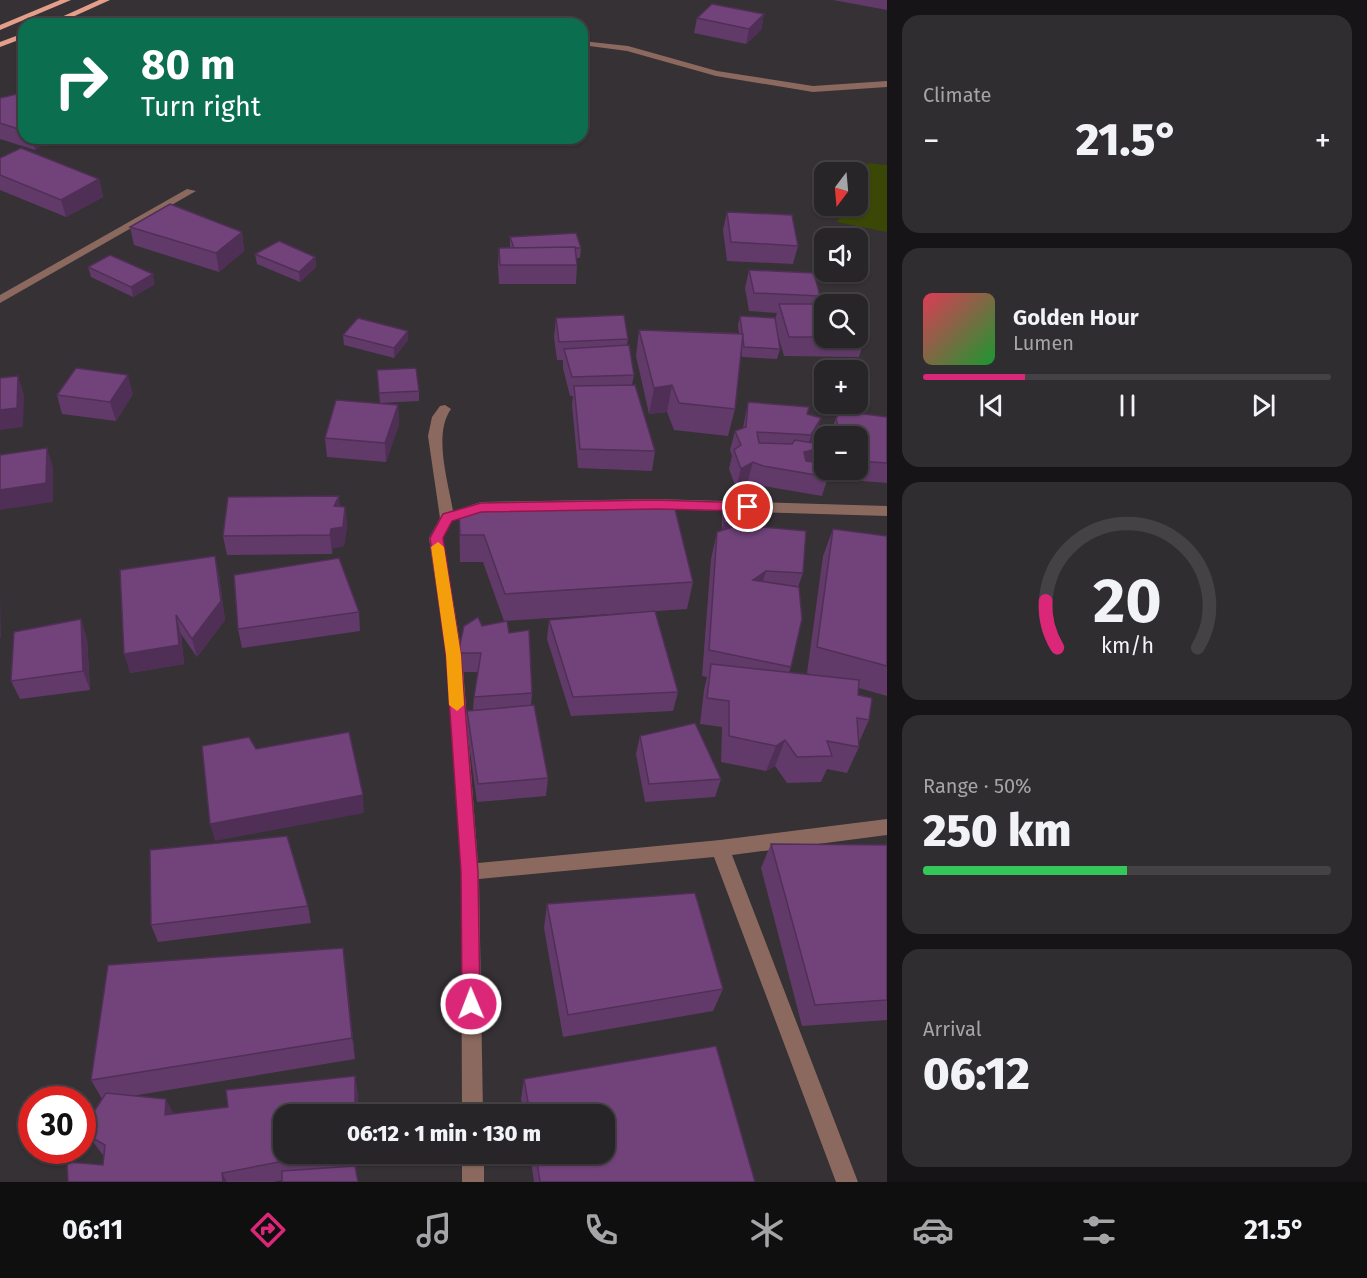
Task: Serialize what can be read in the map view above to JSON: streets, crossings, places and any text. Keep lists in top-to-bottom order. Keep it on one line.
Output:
{"north":"bottom","page":{"tile":["Climate",["Range · 50%","250 km"],["Arrival","06:12"]],"turn":["80 m","Turn right"],"heat":["−","21.5°","+"],"map_buttons":["+","−"],"song":["Golden Hour","Lumen"],"limit":"30","trip":"06:12 · 1 min · 130 m","tabs":["06:11","21.5°"],"gauge":["20","km/h"]}}
